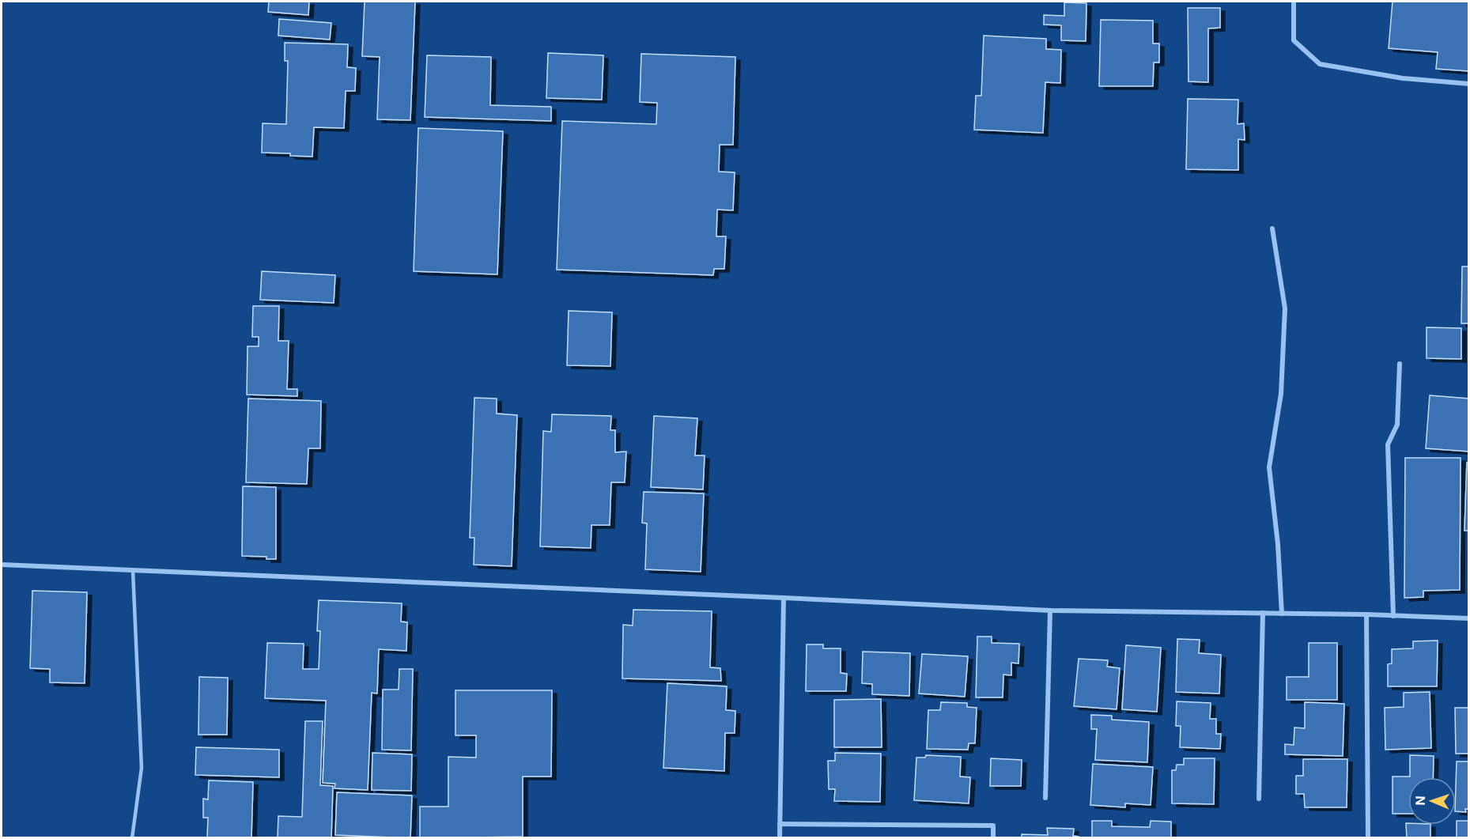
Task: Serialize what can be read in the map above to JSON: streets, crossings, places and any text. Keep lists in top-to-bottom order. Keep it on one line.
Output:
{"north":"left"}
